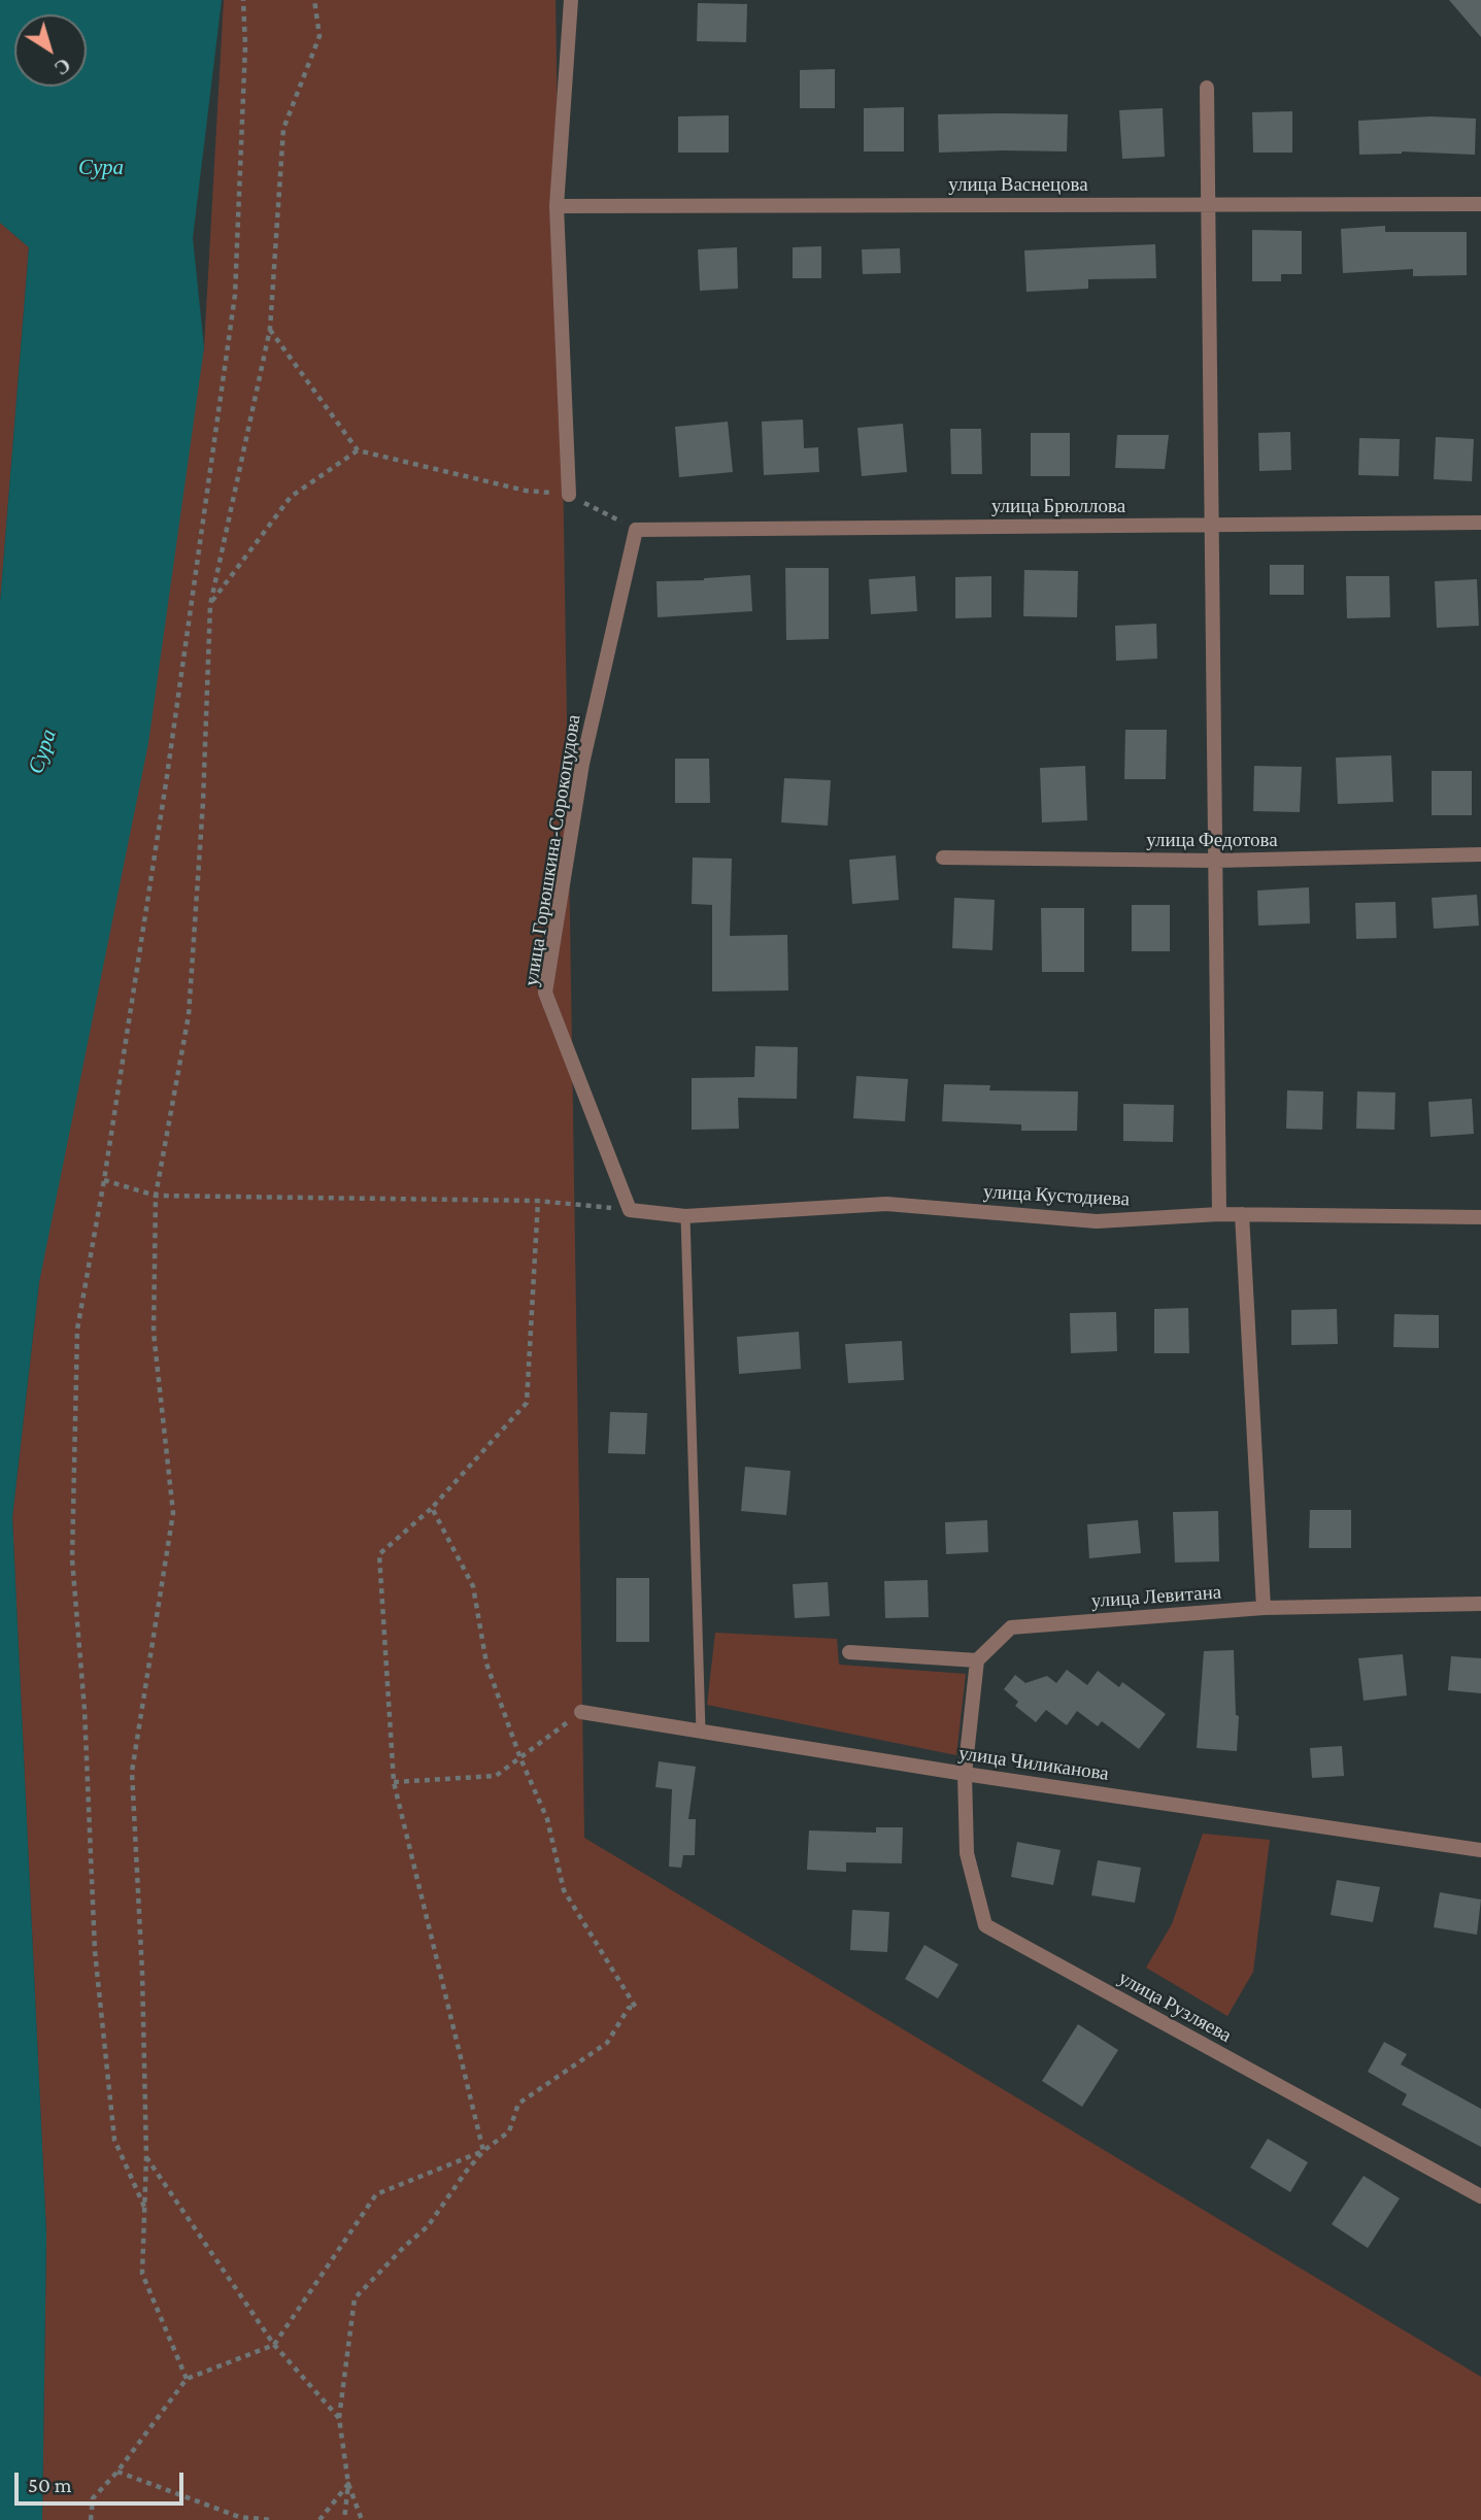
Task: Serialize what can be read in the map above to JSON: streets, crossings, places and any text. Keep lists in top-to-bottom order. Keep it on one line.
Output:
{"streets":{"street":["улица Васнецова","улица Брюллова","улица Федотова","улица Горюшкина-Сорокопудова","улица Кустодиева","улица Левитана","улица Чиликанова","улица Рузляева"]},"crossings":[["улица Брюллова","улица Горюшкина-Сорокопудова"],["улица Горюшкина-Сорокопудова","улица Кустодиева"],["улица Левитана","улица Рузляева"],["улица Чиликанова","улица Рузляева"]],"water":["Сура"],"scale_bar":"50 m","north":"bottom right"}
